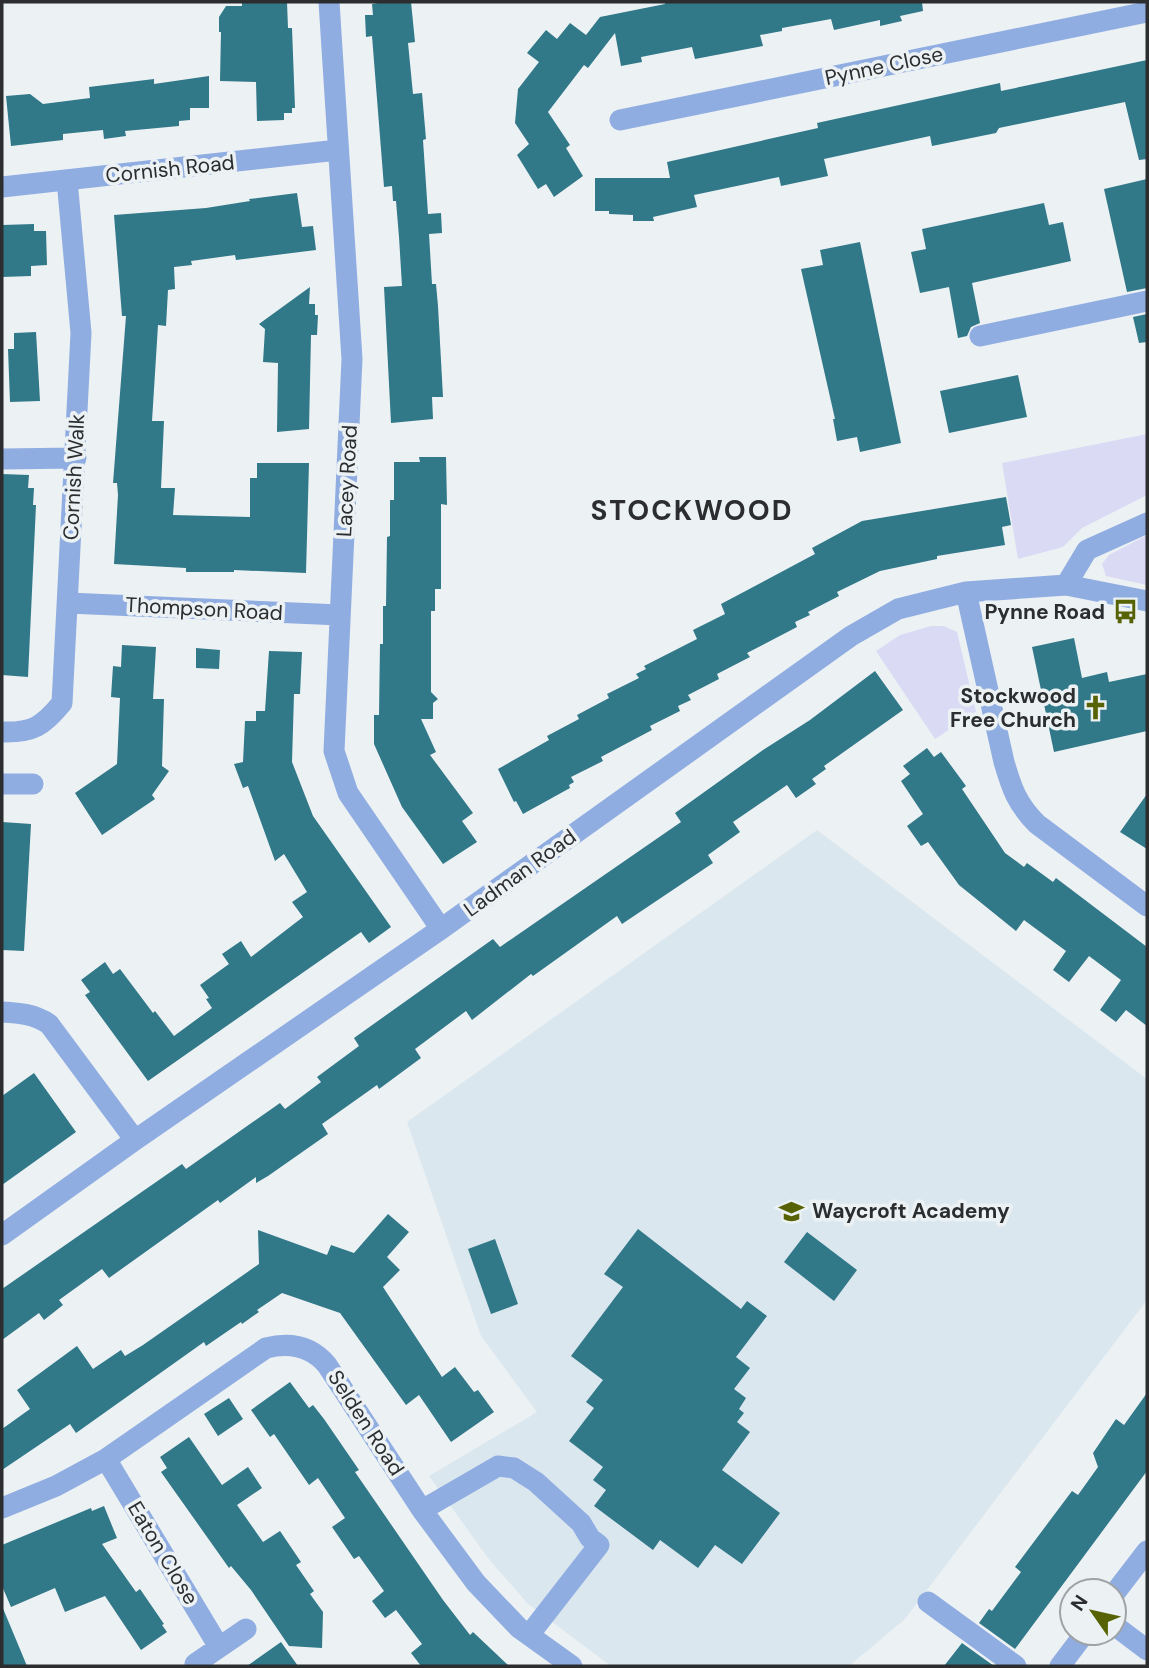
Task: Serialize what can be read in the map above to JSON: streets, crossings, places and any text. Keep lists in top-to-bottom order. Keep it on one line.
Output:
{"streets":{"street":["Pynne Close","Cornish Road","Cornish Walk","Lacey Road","Thompson Road","Ladman Road","Selden Road","Eaton Close"]},"crossings":[["Cornish Road","Cornish Walk"],["Cornish Road","Lacey Road"],["Cornish Walk","Thompson Road"],["Lacey Road","Thompson Road"],["Lacey Road","Ladman Road"],["Selden Road","Eaton Close"]],"districts":["STOCKWOOD"],"places":{"bus stop":["Pynne Road"],"church":["Stockwood Free Church"],"school or university":["Waycroft Academy"]},"north":"top left"}
